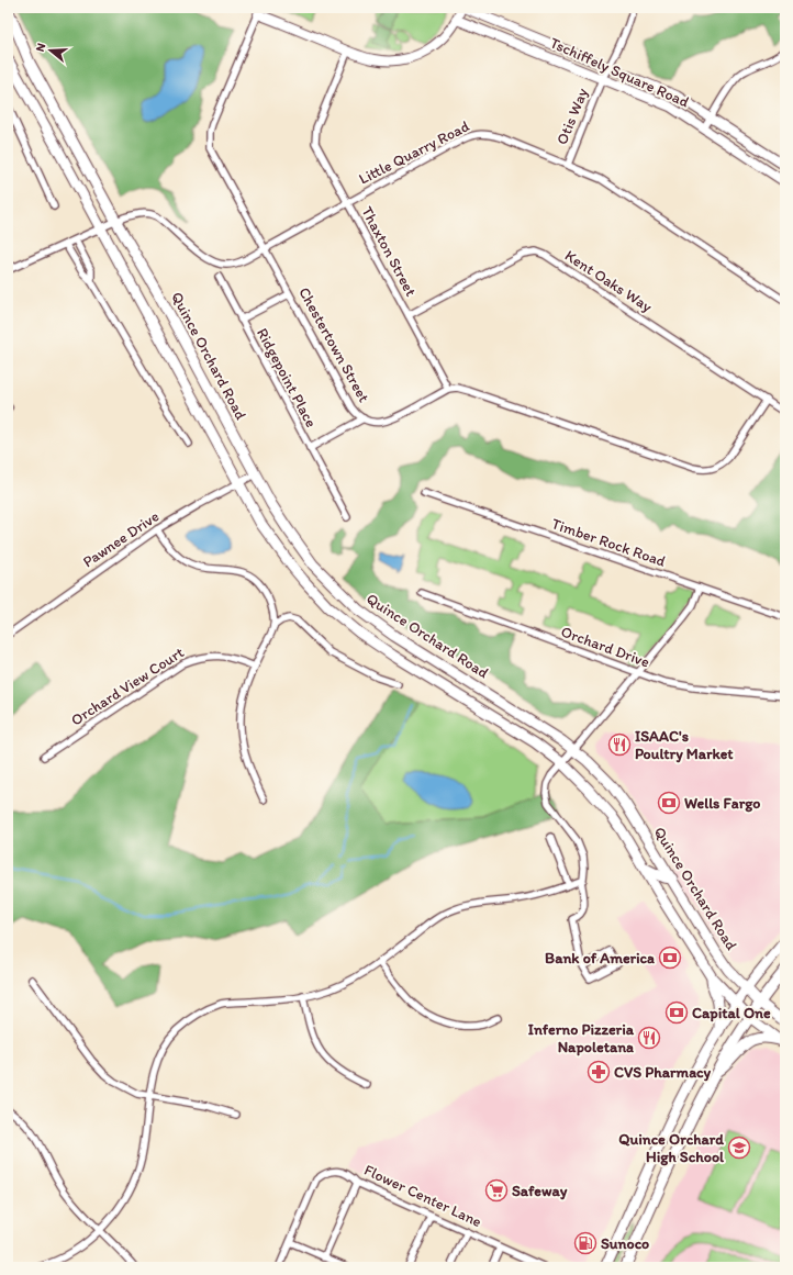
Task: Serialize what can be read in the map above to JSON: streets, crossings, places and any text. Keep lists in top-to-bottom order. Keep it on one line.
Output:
{"streets":{"main road":["Quince Orchard Road"],"street":["Tschiffely Square Road","Otis Way","Little Quarry Road","Thaxton Street","Kent Oaks Way","Chestertown Street","Ridgepoint Place","Pawnee Drive","Timber Rock Road","Orchard Drive","Orchard View Court","Flower Center Lane"]},"crossings":[["Tschiffely Square Road","Otis Way"],["Tschiffely Square Road","Thaxton Street"],["Tschiffely Square Road","Chestertown Street"],["Otis Way","Little Quarry Road"],["Little Quarry Road","Thaxton Street"],["Little Quarry Road","Chestertown Street"],["Little Quarry Road","Quince Orchard Road"],["Thaxton Street","Kent Oaks Way"],["Thaxton Street","Chestertown Street"],["Chestertown Street","Ridgepoint Place"],["Quince Orchard Road","Pawnee Drive"]],"places":{"restaurant":["ISAAC's Poultry Market","Inferno Pizzeria Napoletana"],"bank":["Wells Fargo","Bank of America","Capital One"],"pharmacy":["CVS Pharmacy"],"school or university":["Quince Orchard High School"],"supermarket":["Safeway"],"fuel station":["Sunoco"]},"north":"left"}
